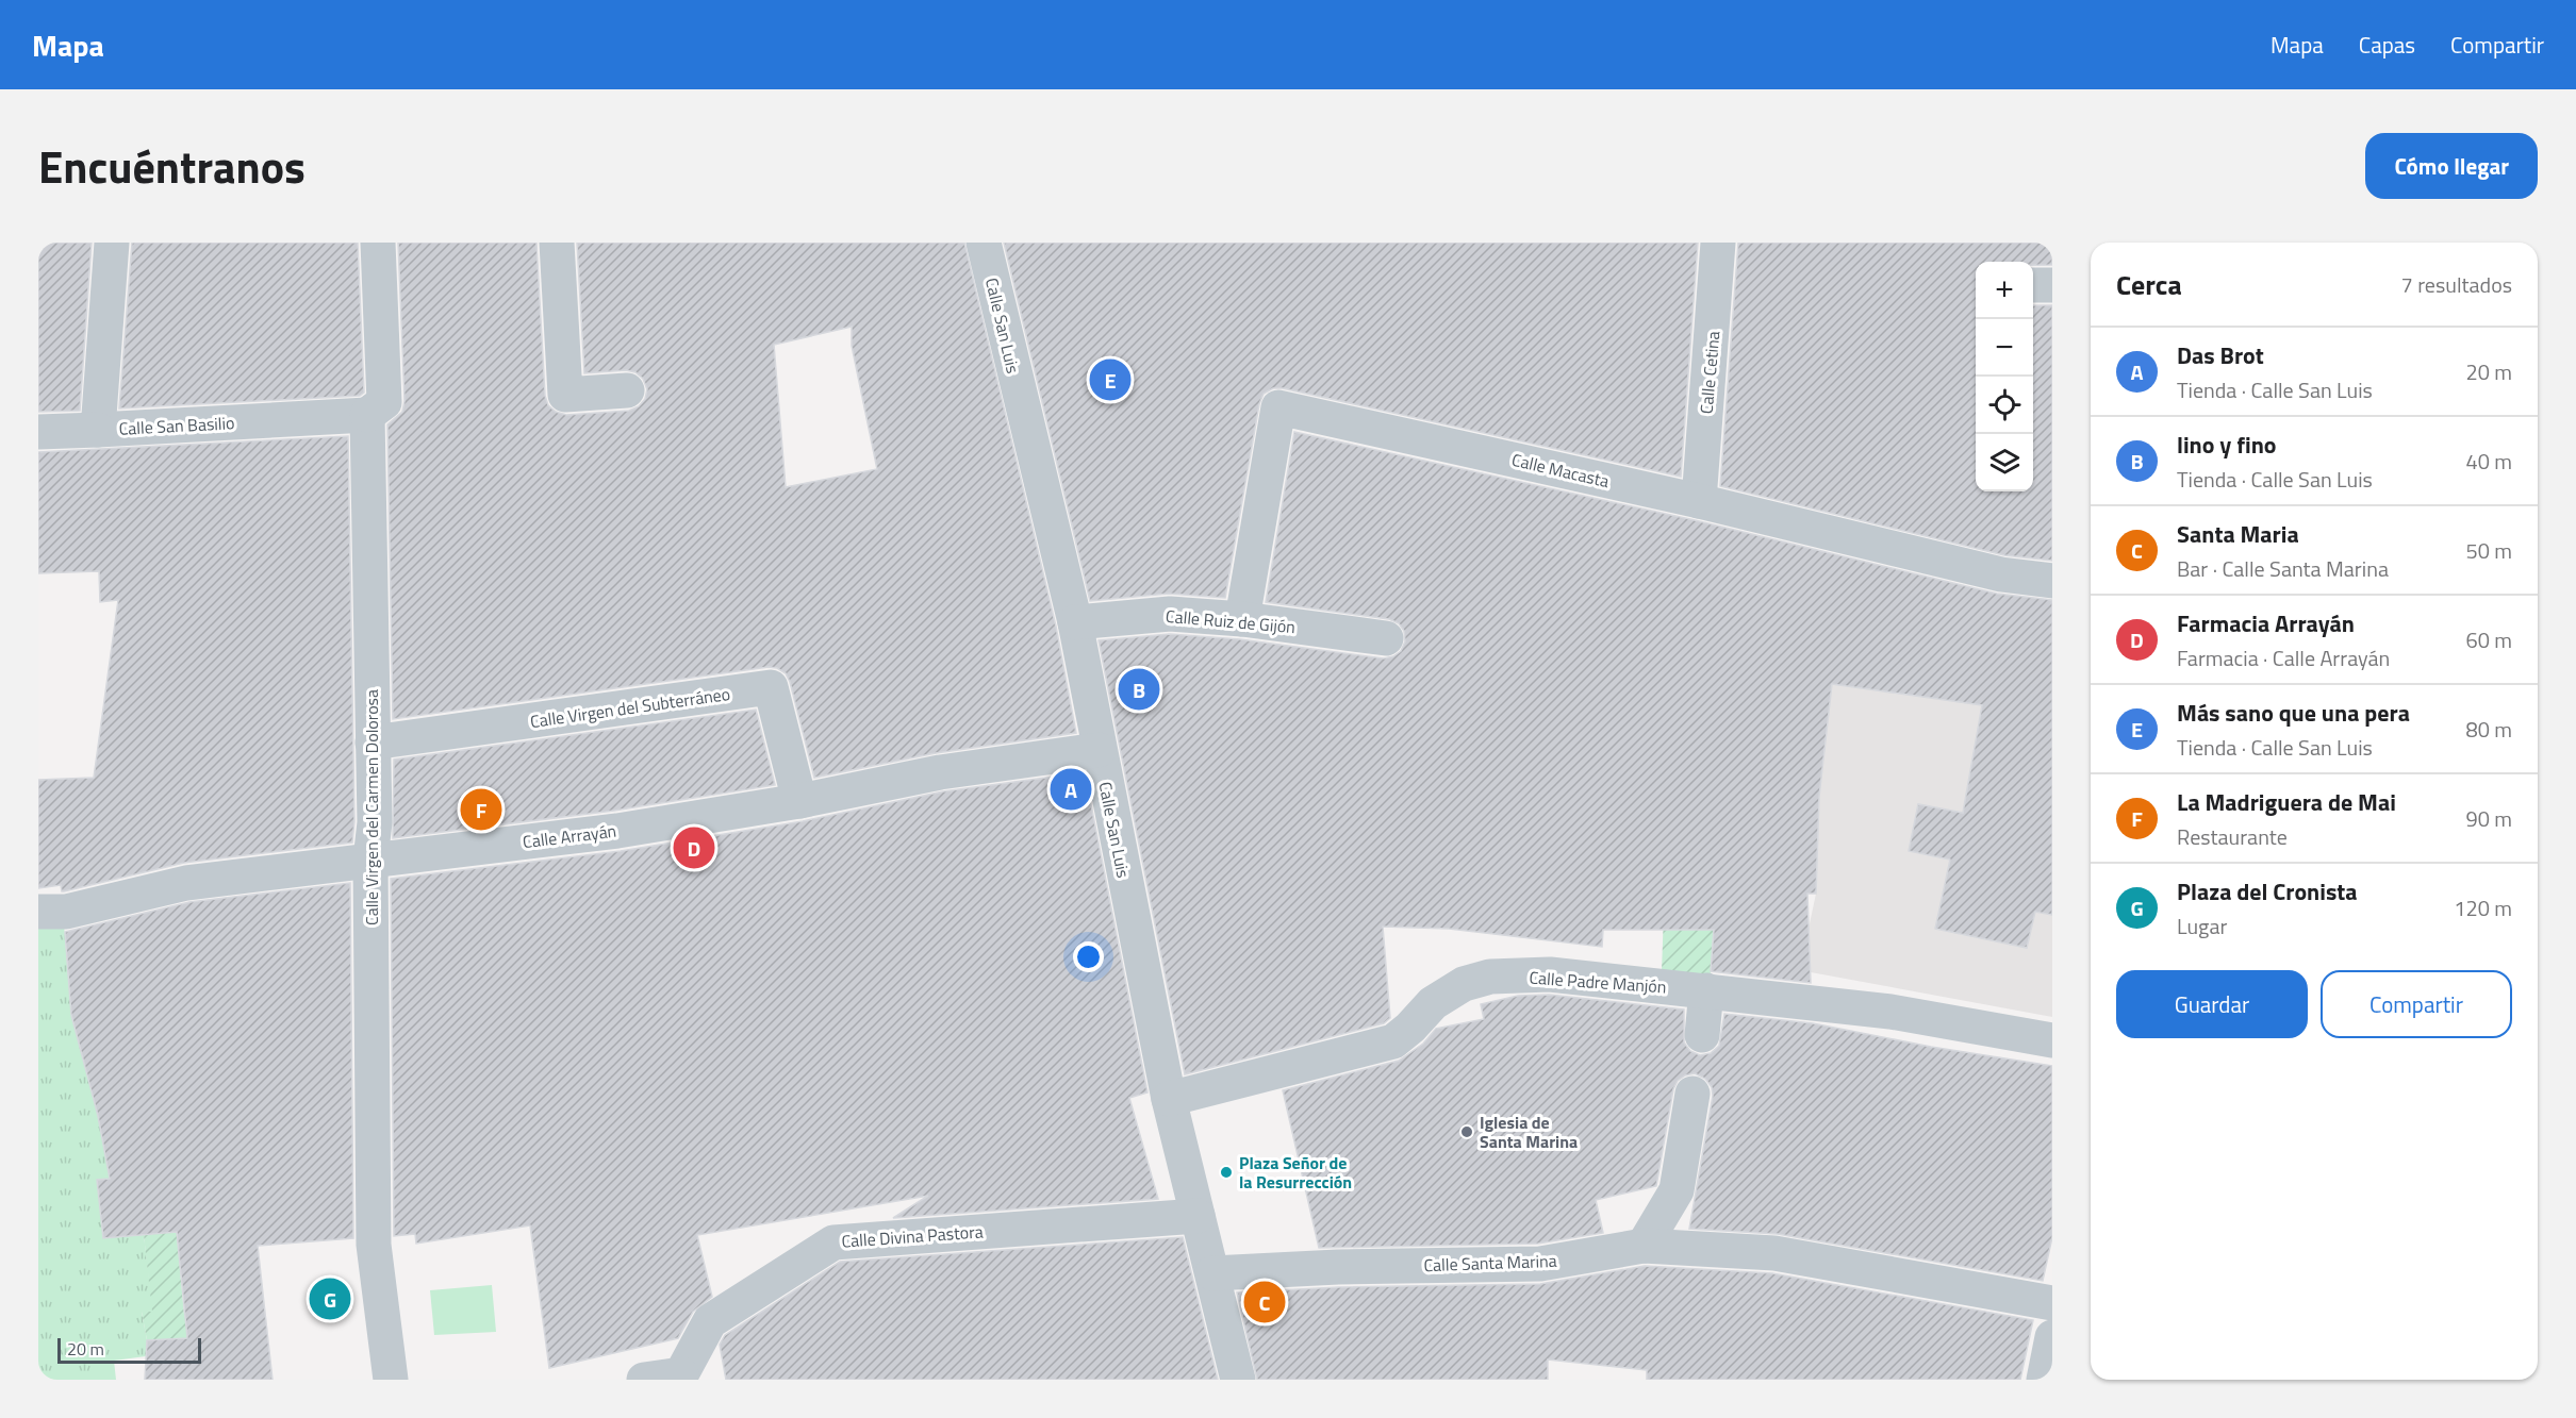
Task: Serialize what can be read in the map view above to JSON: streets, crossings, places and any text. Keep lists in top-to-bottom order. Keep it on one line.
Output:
{"streets":{"street":["Calle San Luis","Calle Cetina","Calle San Basilio","Calle Macasta","Calle Ruiz de Gijón","Calle Virgen del Subterráneo","Calle Virgen del Carmen Dolorosa","Calle Arrayán","Calle Padre Manjón","Calle Divina Pastora","Calle Santa Marina"]},"crossings":[["Calle San Luis","Calle Ruiz de Gijón"],["Calle San Luis","Calle Arrayán"],["Calle San Luis","Calle Padre Manjón"],["Calle San Luis","Calle Divina Pastora"],["Calle San Luis","Calle Santa Marina"],["Calle Cetina","Calle Macasta"],["Calle San Basilio","Calle Virgen del Carmen Dolorosa"],["Calle Macasta","Calle Ruiz de Gijón"],["Calle Virgen del Subterráneo","Calle Virgen del Carmen Dolorosa"],["Calle Virgen del Subterráneo","Calle Arrayán"],["Calle Virgen del Carmen Dolorosa","Calle Arrayán"]],"places":["Iglesia de Santa Marina","Plaza Señor de la Resurrección"],"scale_bar":"20 m","page":{"header":"Mapa","nav":["Mapa","Capas","Compartir"],"title":"Encuéntranos","buttons":["Cómo llegar",["Guardar","Compartir"]],"heading":["Cerca","7 resultados"],"map_buttons":["+","−"],"list":[{"mark":"A","name":"Das Brot","note":"Tienda · Calle San Luis","value":"20 m"},{"mark":"B","name":"lino y fino","note":"Tienda · Calle San Luis","value":"40 m"},{"mark":"C","name":"Santa Maria","note":"Bar · Calle Santa Marina","value":"50 m"},{"mark":"D","name":"Farmacia Arrayán","note":"Farmacia · Calle Arrayán","value":"60 m"},{"mark":"E","name":"Más sano que una pera","note":"Tienda · Calle San Luis","value":"80 m"},{"mark":"F","name":"La Madriguera de Mai","note":"Restaurante","value":"90 m"},{"mark":"G","name":"Plaza del Cronista","note":"Lugar","value":"120 m"}],"pins":["E","B","A","F","D","G","C"],"scale":"20 m"}}
